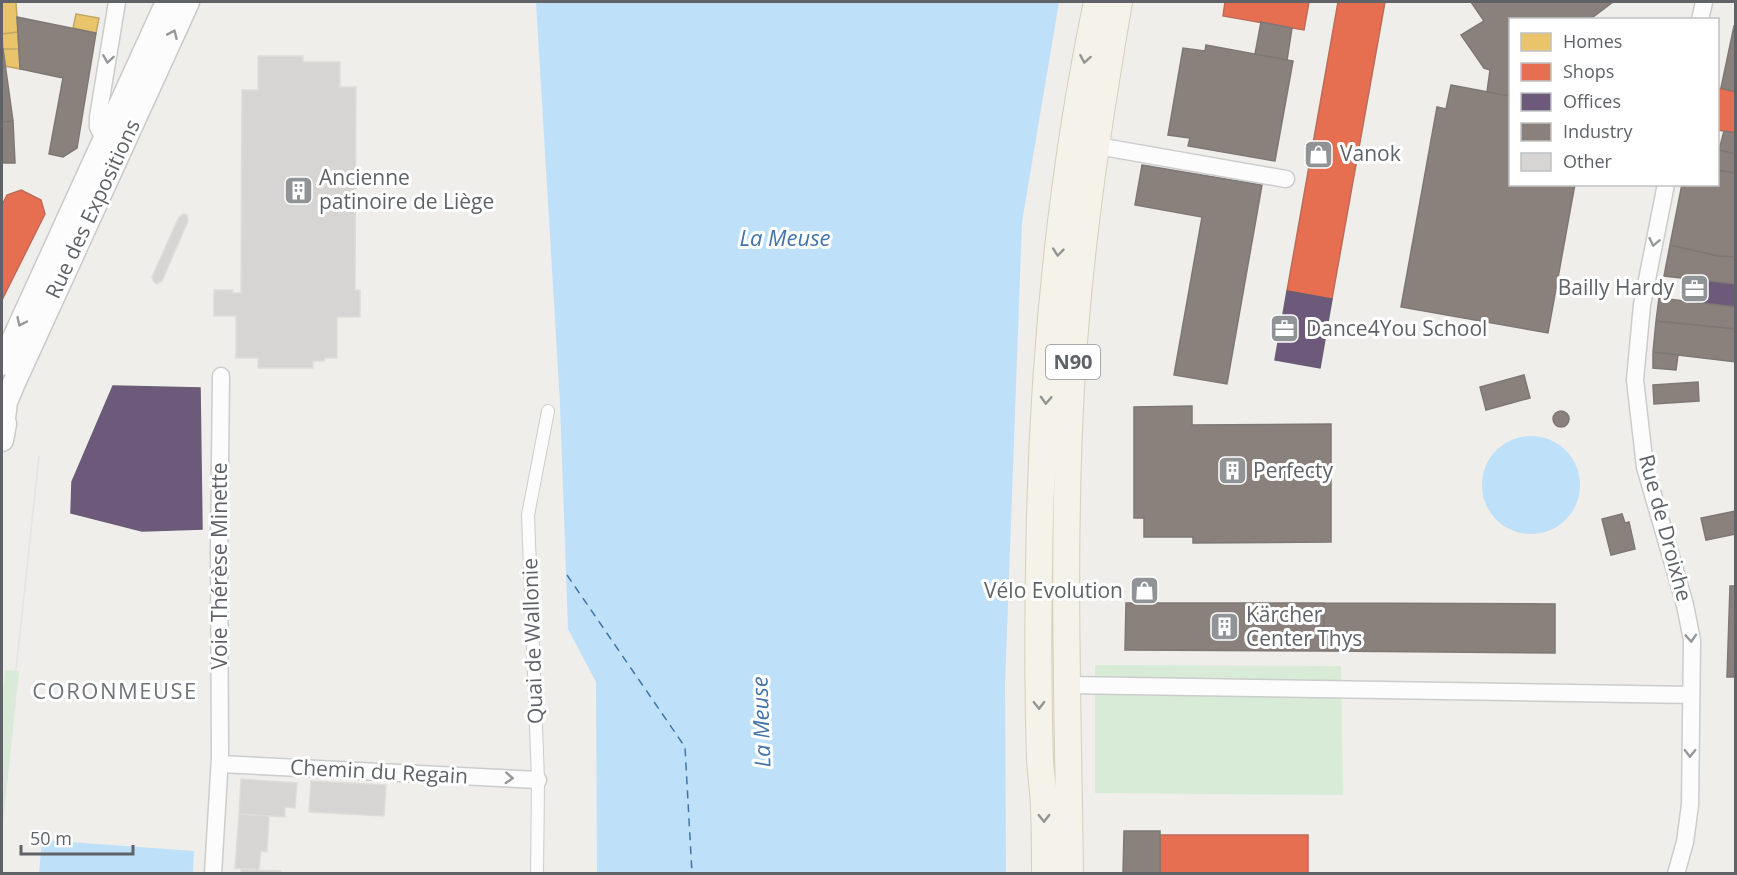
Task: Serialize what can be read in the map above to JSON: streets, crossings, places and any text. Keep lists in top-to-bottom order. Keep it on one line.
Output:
{"streets":{"main road":["Rue des Expositions","N90"],"street":["Rue de Droixhe","Voie Thérèse Minette","Quai de Wallonie","Chemin du Regain"]},"crossings":[["Voie Thérèse Minette","Chemin du Regain"],["Quai de Wallonie","Chemin du Regain"]],"one_way":["Rue de Droixhe","Chemin du Regain"],"districts":["CORONMEUSE"],"water":["La Meuse"],"places":{"shop":["Vanok","Vélo Evolution"],"building":["Ancienne patinoire de Liège","Perfecty","Kärcher Center Thys"],"office":["Bailly Hardy","Dance4You School"]},"legend":["Homes","Shops","Offices","Industry","Other"],"scale_bar":"50 m"}
